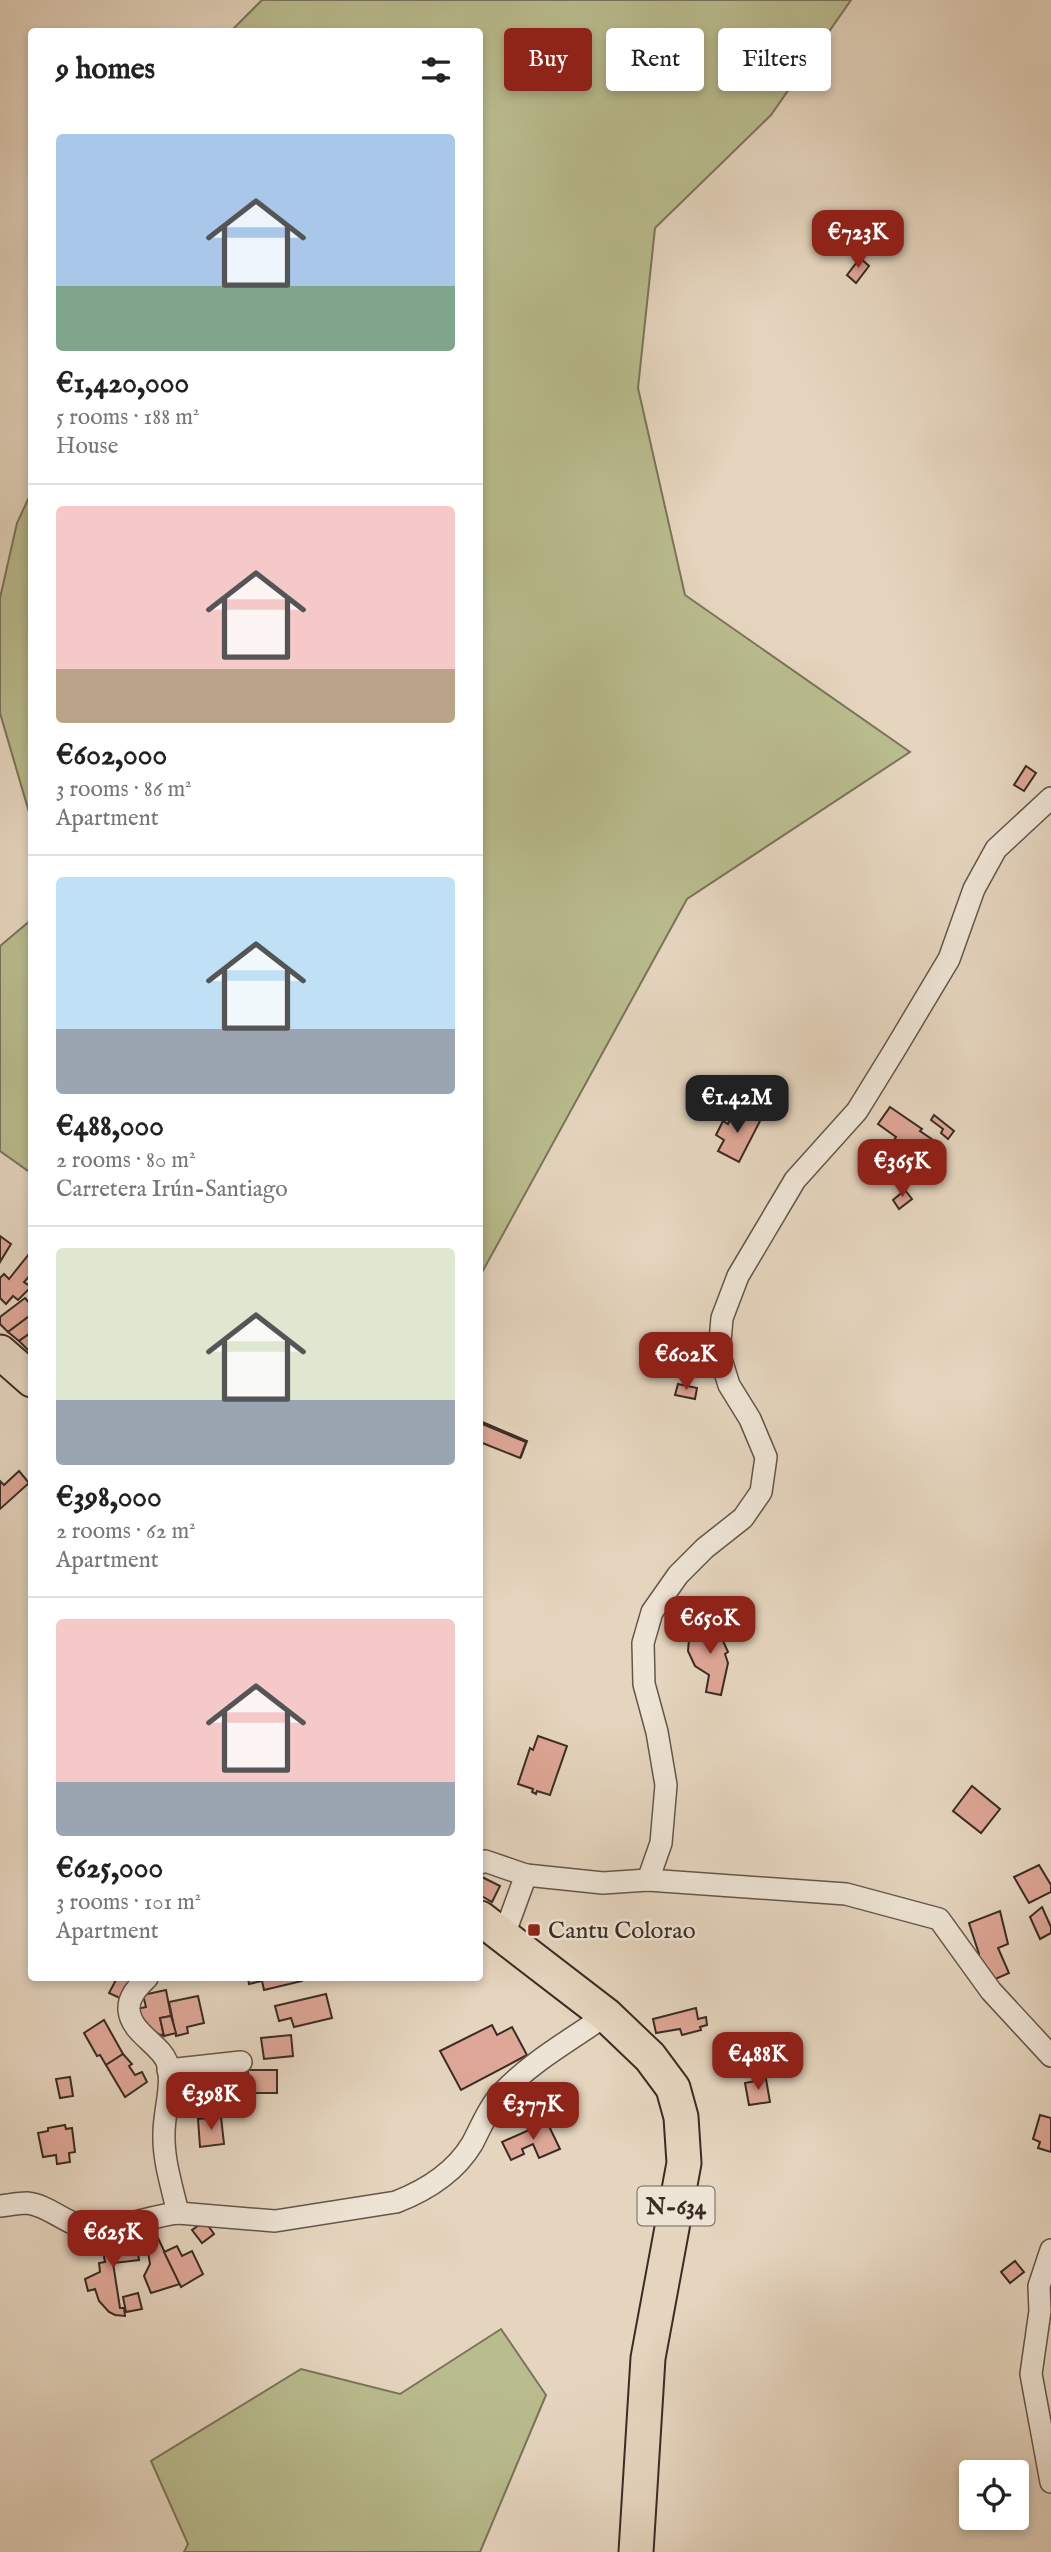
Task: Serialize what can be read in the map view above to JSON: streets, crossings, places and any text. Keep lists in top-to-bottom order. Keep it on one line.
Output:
{"streets":{"highway":["N-634"]},"places":{"transit":["Cantu Colorao"]},"page":{"chip":["Buy","Rent","Filters"],"heading":"9 homes","list":[{"name":"€1,420,000","note":"5 rooms · 188 m² · House"},{"name":"€602,000","note":"3 rooms · 86 m² · Apartment"},{"name":"€488,000","note":"2 rooms · 80 m² · Carretera Irún-Santiago"},{"name":"€398,000","note":"2 rooms · 62 m² · Apartment"},{"name":"€625,000","note":"3 rooms · 101 m² · Apartment"}],"price":["€723K","€1.42M","€365K","€602K","€650K","€488K","€398K","€377K","€625K"]}}
